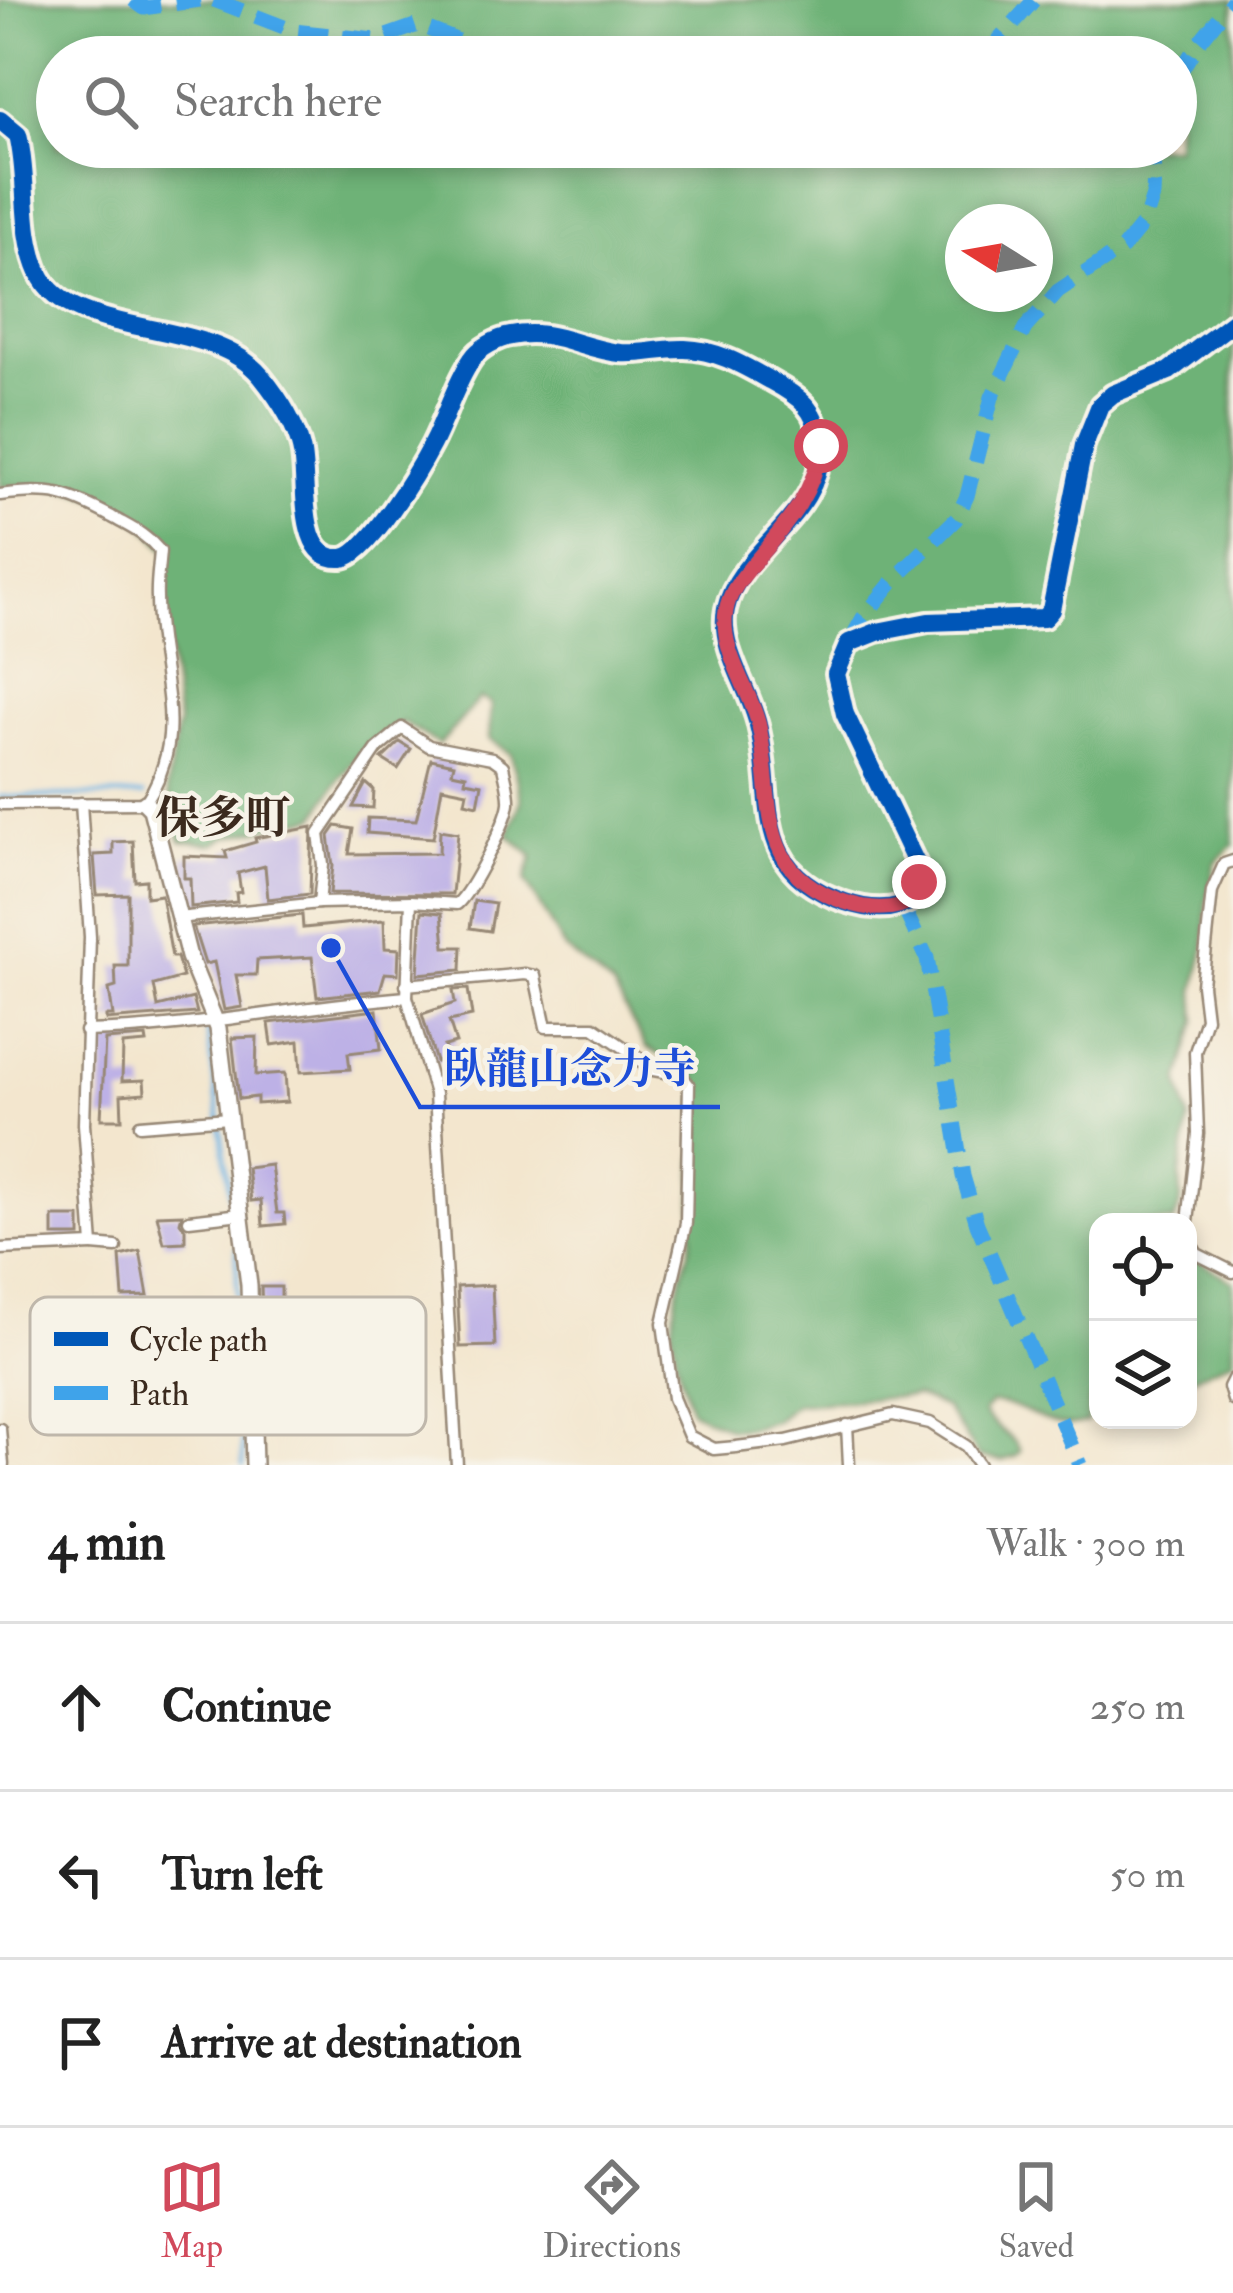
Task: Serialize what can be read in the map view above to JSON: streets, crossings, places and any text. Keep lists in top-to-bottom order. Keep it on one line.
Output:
{"districts":["保多町"],"places":["臥龍山念力寺"],"legend":["Cycle path","Path"],"north":"left","page":{"search":"Search here","heading":["4 min","Walk · 300 m"],"list":[["Continue","250 m"],["Turn left","50 m"],"Arrive at destination"],"nav":["Map","Directions","Saved"]}}
